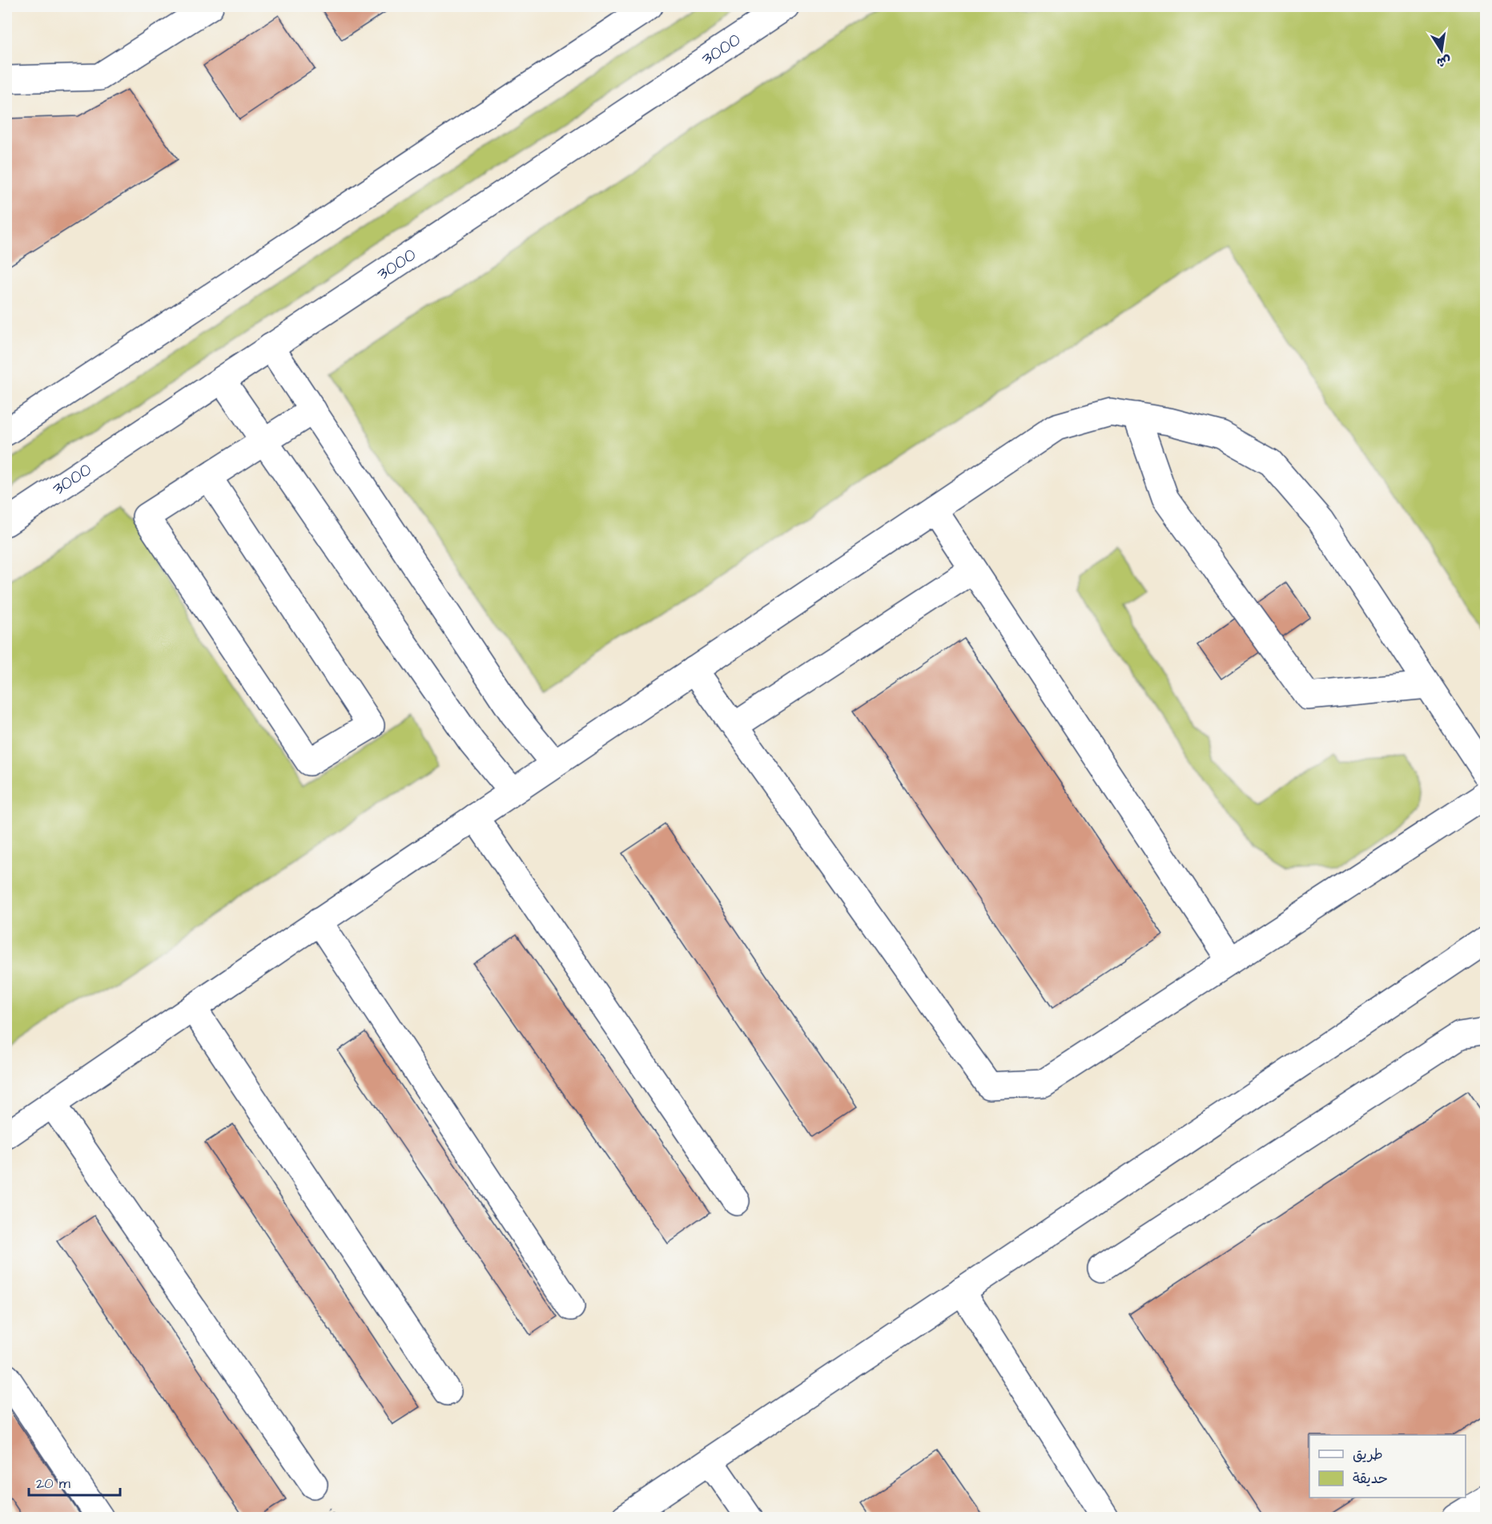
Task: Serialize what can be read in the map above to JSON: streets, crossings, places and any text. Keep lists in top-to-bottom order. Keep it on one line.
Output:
{"streets":{"street":["3000"]},"legend":["طريق","حديقة"],"scale_bar":"20 m","north":"bottom"}
